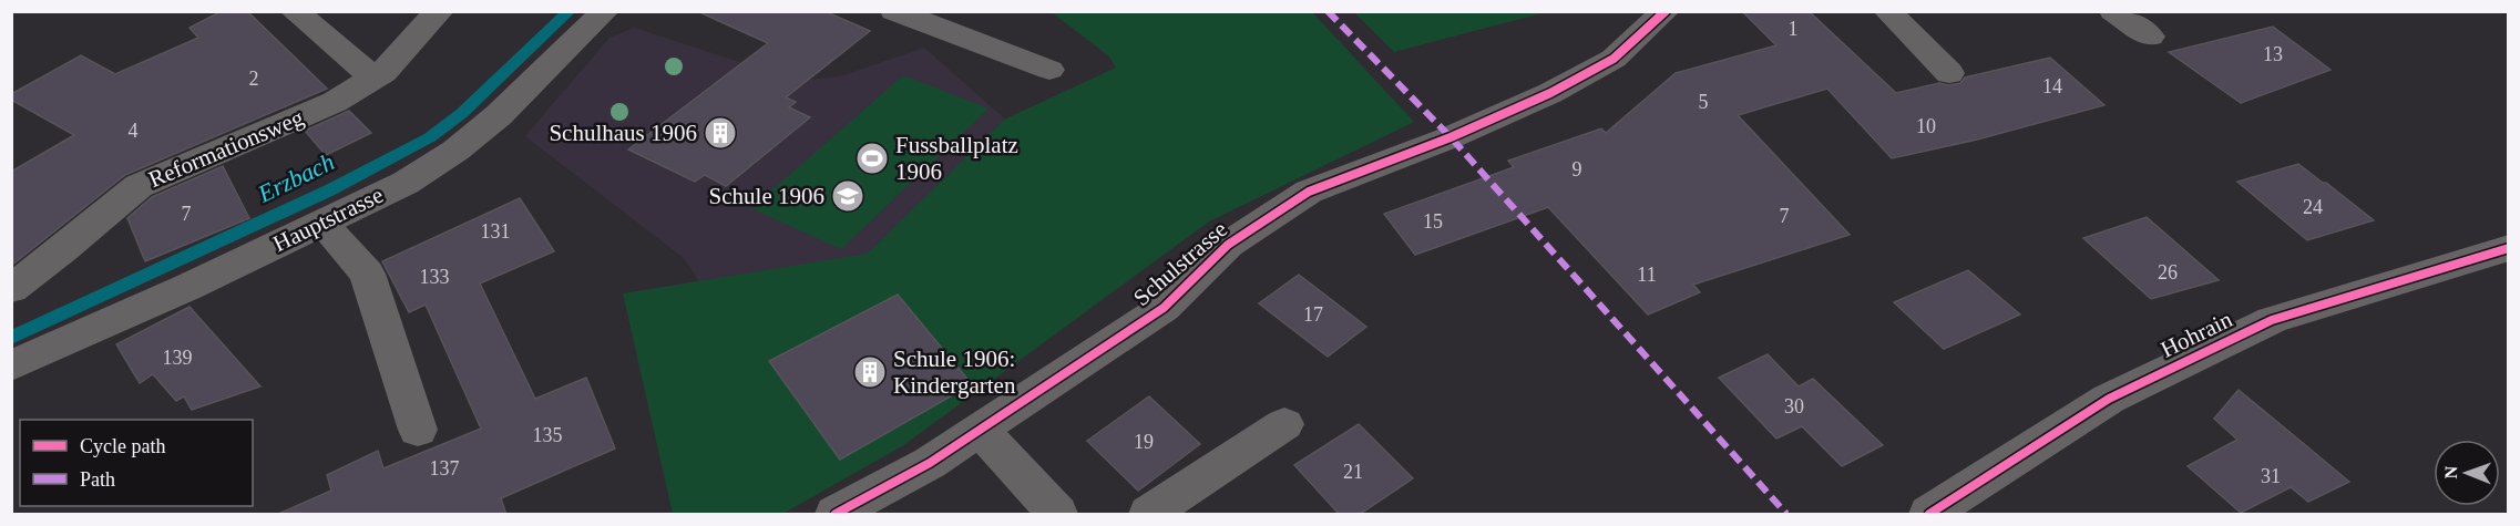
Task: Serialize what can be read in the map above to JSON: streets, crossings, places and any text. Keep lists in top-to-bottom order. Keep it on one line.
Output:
{"streets":{"main road":["Hauptstrasse"],"street":["Reformationsweg","Schulstrasse","Hohrain"]},"water":["Erzbach"],"places":{"building":["Schulhaus 1906","Schule 1906: Kindergarten"],"sports":["Fussballplatz 1906"],"school or university":["Schule 1906"]},"house_numbers":["1","13","2","14","5","10","4","9","24","7","7","15","131","26","11","133","17","139","30","135","19","137","21","31"],"legend":["Cycle path","Path"],"north":"left"}
